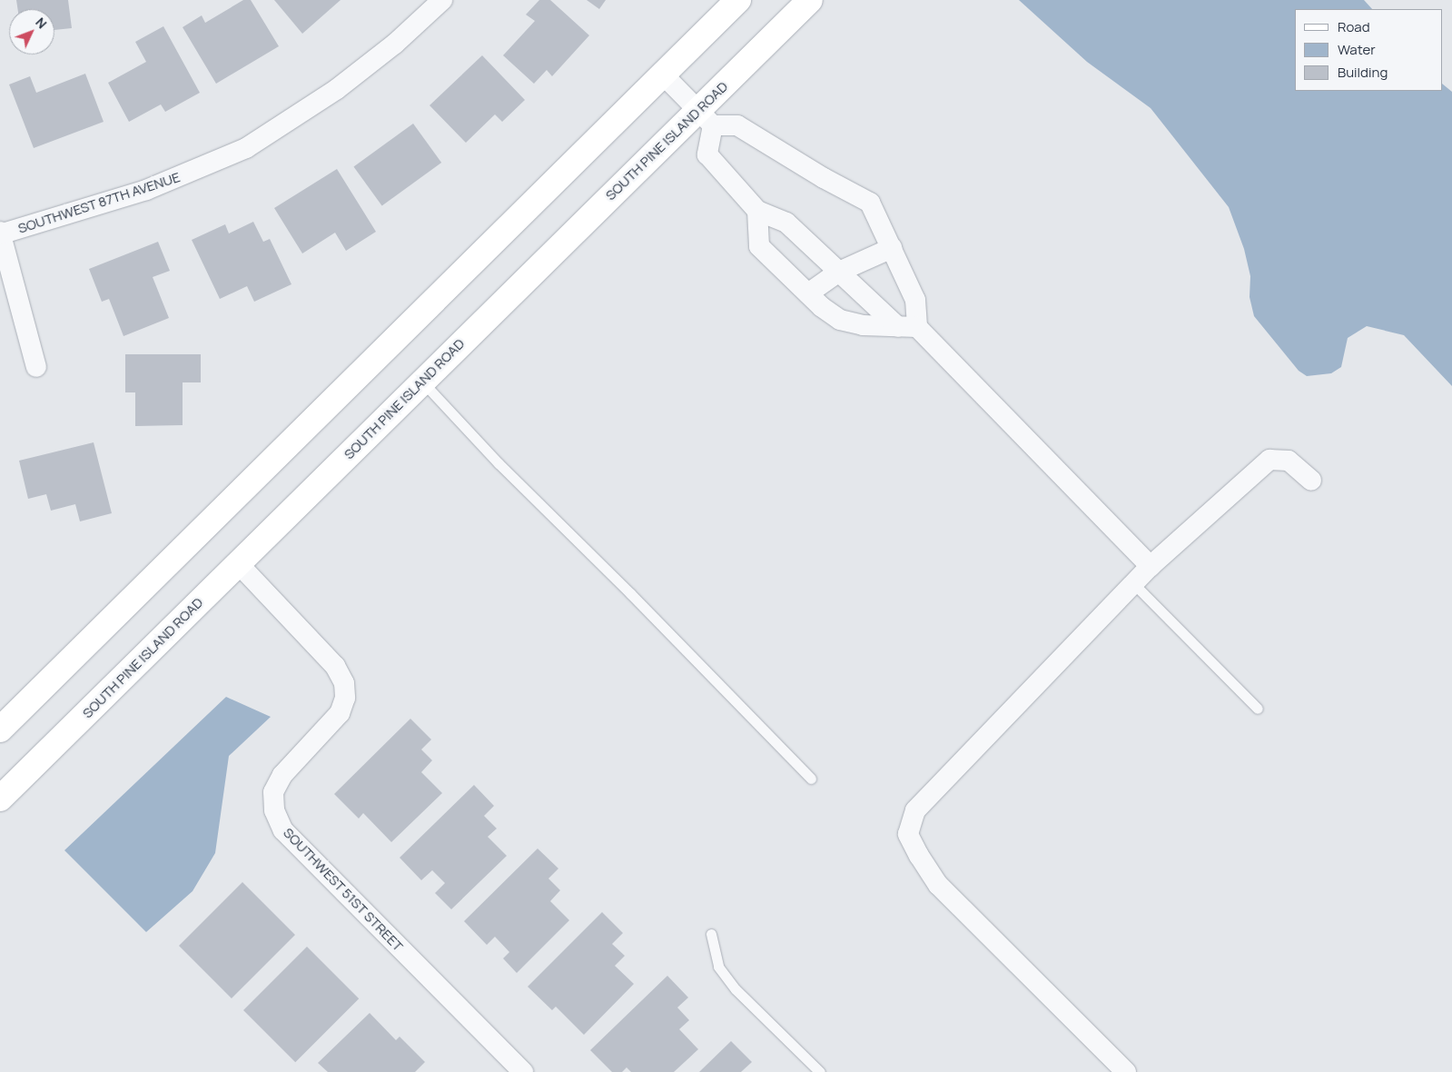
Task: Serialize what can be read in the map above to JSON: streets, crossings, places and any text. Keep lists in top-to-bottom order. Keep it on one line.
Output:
{"streets":{"main road":["SOUTH PINE ISLAND ROAD"],"street":["SOUTHWEST 87TH AVENUE","SOUTHWEST 51ST STREET"]},"crossings":[["SOUTH PINE ISLAND ROAD","SOUTHWEST 51ST STREET"]],"legend":["Road","Water","Building"],"north":"top right"}
